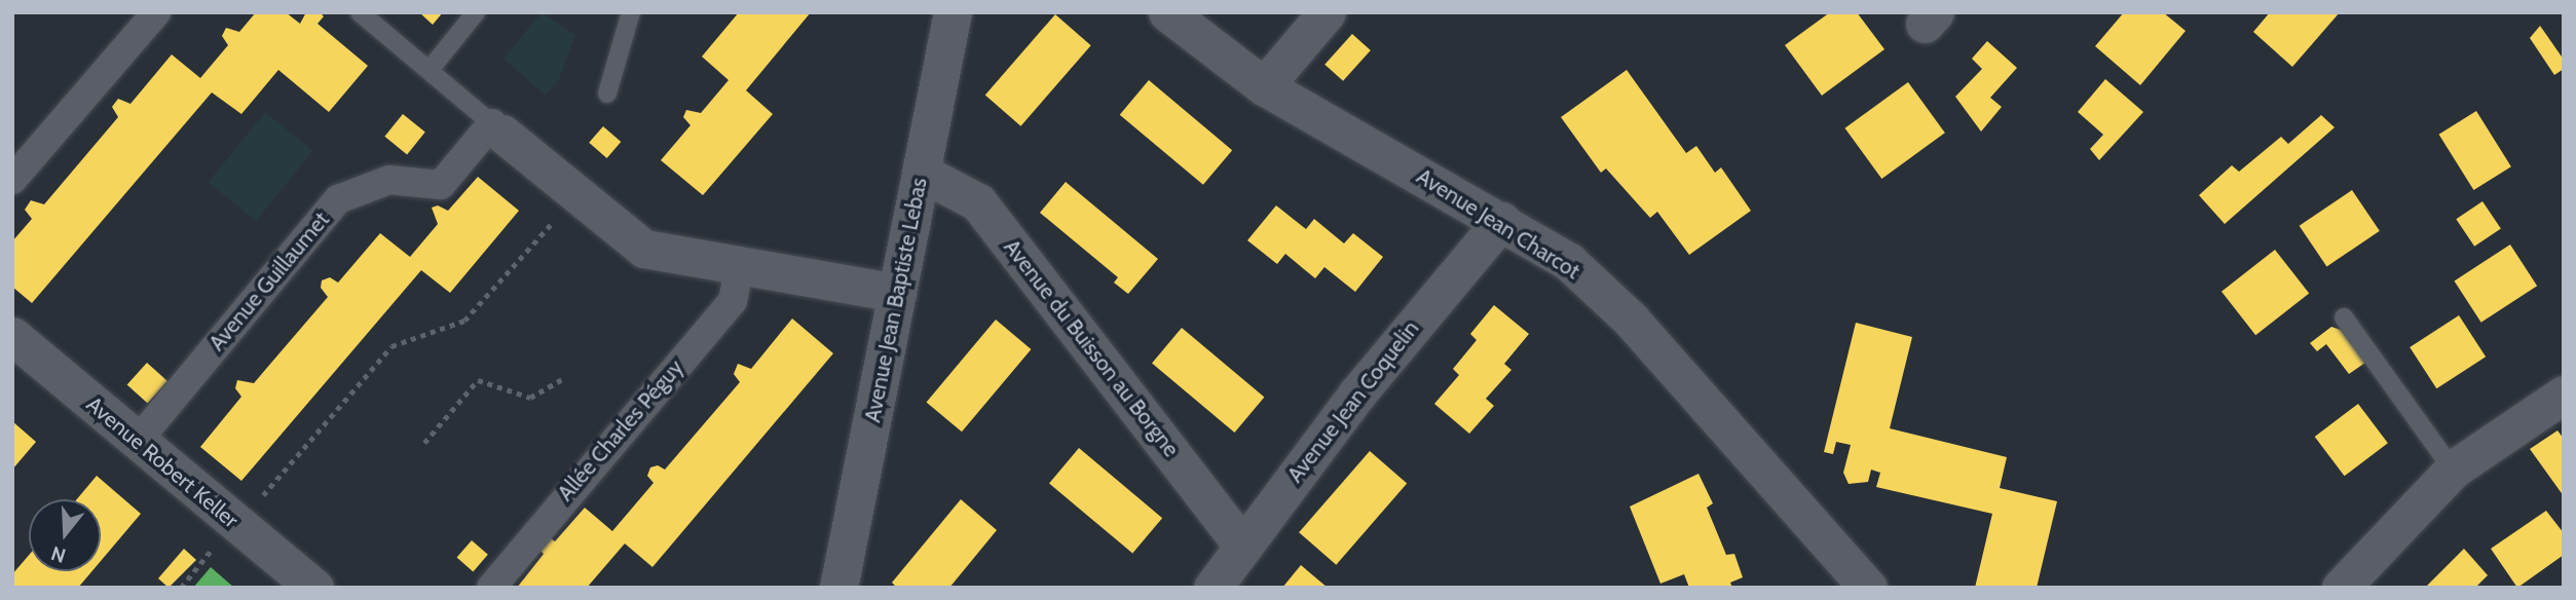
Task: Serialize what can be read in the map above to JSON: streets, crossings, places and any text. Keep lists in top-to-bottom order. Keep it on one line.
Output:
{"streets":{"street":["Avenue Jean Charcot","Avenue Guillaumet","Avenue Jean Baptiste Lebas","Avenue du Buisson au Borgne","Avenue Jean Coquelin","Allée Charles Péguy","Avenue Robert Keller"]},"crossings":[["Avenue Jean Charcot","Avenue Jean Coquelin"],["Avenue Guillaumet","Avenue Robert Keller"],["Avenue Jean Baptiste Lebas","Avenue du Buisson au Borgne"],["Avenue du Buisson au Borgne","Avenue Jean Coquelin"]],"north":"bottom"}
